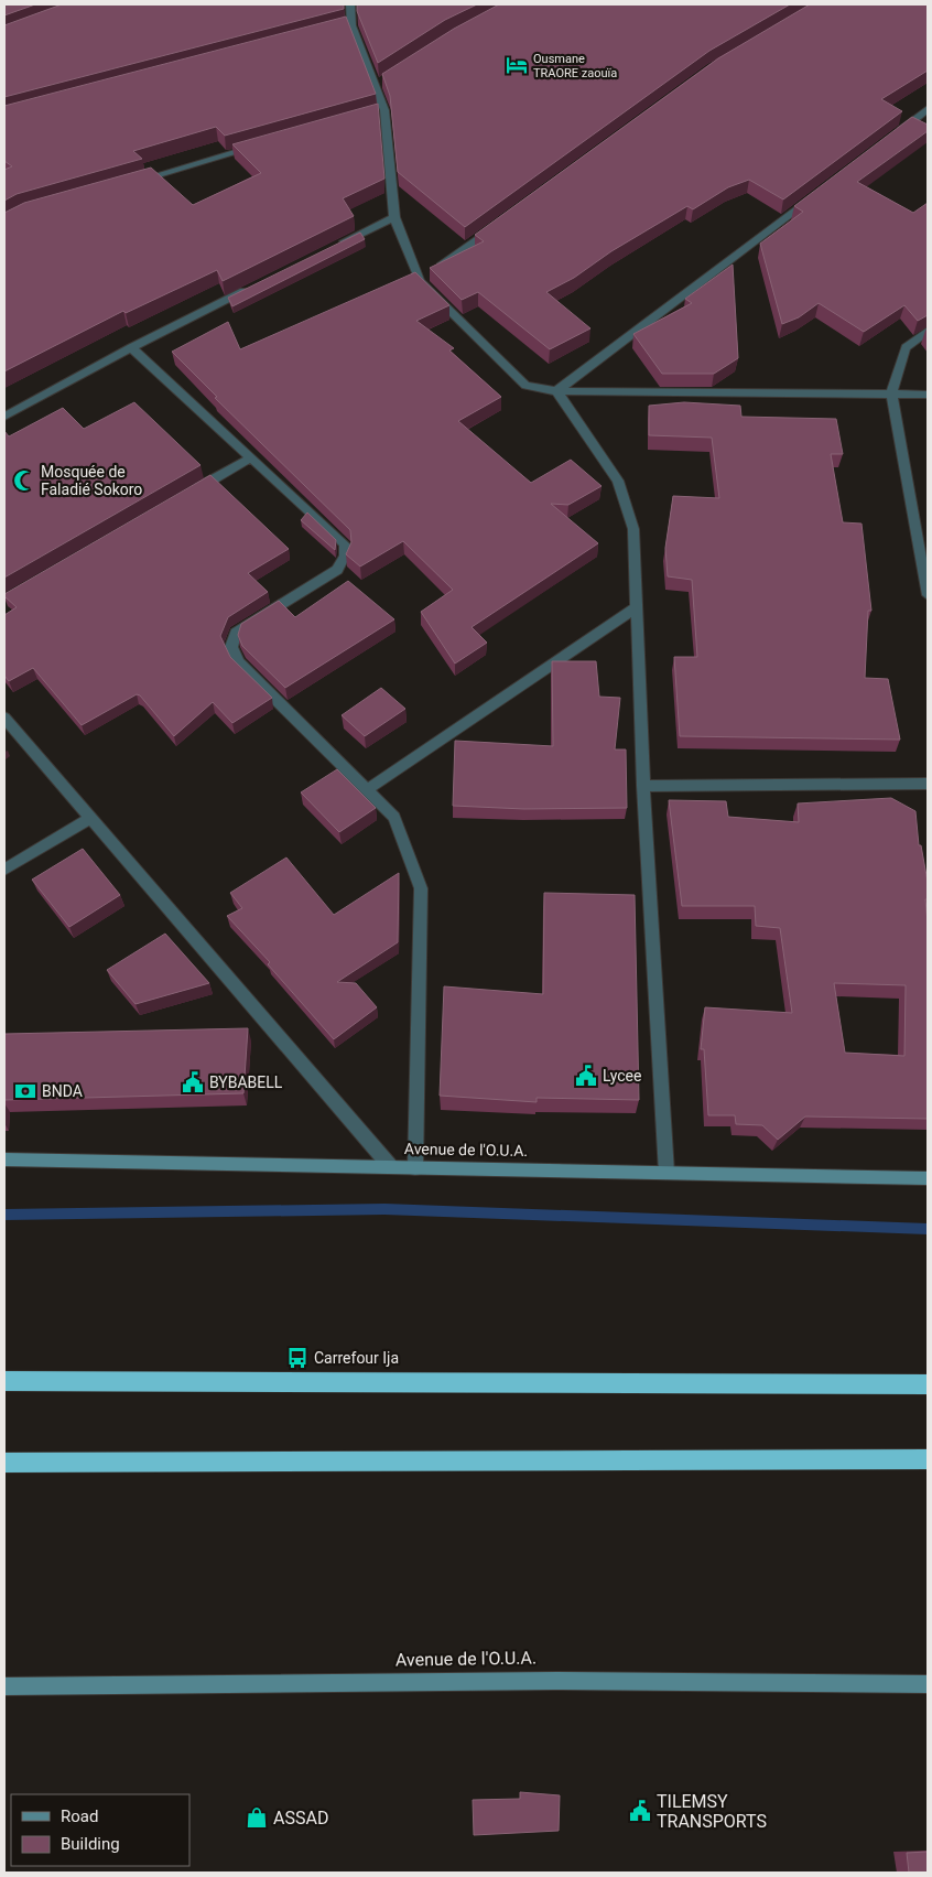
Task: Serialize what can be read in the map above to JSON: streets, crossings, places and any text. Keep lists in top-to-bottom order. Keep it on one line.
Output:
{"streets":{"street":["Avenue de l'O.U.A."]},"places":{"hotel":["Ousmane TRAORE zaouïa"],"mosque":["Mosquée de Faladié Sokoro"],"public building":["Lycee","BYBABELL","TILEMSY TRANSPORTS"],"bank":["BNDA"],"bus stop":["Carrefour Ija"],"shop":["ASSAD"]},"legend":["Road","Building"]}
